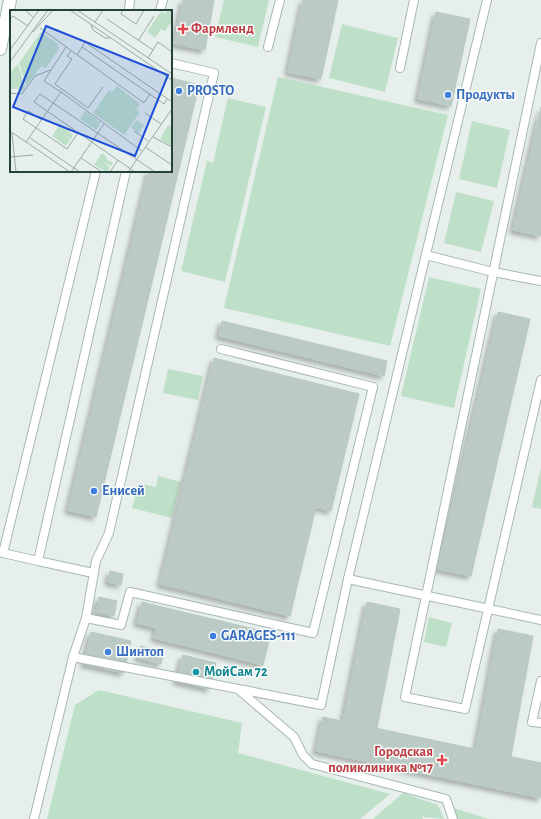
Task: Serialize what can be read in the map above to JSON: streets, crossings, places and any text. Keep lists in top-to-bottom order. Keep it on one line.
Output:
{"places":{"health":["Фармленд","Городская поликлиника №17"],"other":["PROSTO","Продукты","Енисей","GARAGES-111","Шинтоп","МойСам 72"]}}
